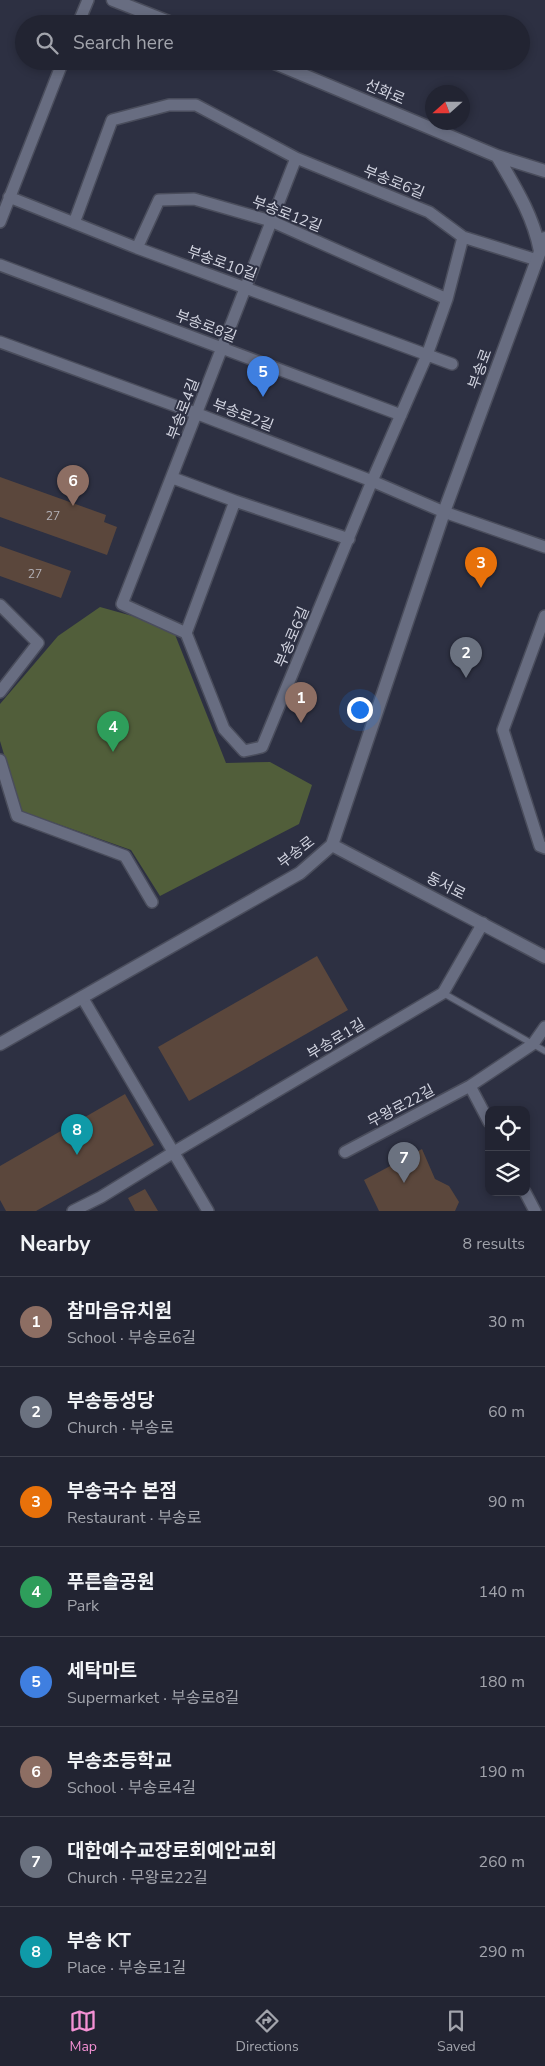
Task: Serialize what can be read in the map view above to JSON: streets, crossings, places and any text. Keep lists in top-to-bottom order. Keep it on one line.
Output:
{"streets":{"street":["선화로","부송로6길","부송로12길","부송로10길","부송로8길","부송로","부송로4길","부송로2길","동서로","부송로1길","무왕로22길"]},"crossings":[["부송로6길","부송로12길"],["부송로6길","부송로10길"],["부송로6길","부송로8길"],["부송로6길","부송로4길"],["부송로6길","부송로2길"],["부송로12길","부송로10길"],["부송로12길","부송로4길"],["부송로10길","부송로4길"],["부송로8길","부송로4길"],["부송로","부송로2길"],["부송로","동서로"],["부송로4길","부송로2길"],["동서로","부송로1길"]],"house_numbers":["27","27"],"north":"left","page":{"search":"Search here","pins":["5","6","3","2","1","4","8","7"],"heading":["Nearby","8 results"],"list":[{"mark":"1","name":"참마음유치원","note":"School · 부송로6길","value":"30 m"},{"mark":"2","name":"부송동성당","note":"Church · 부송로","value":"60 m"},{"mark":"3","name":"부송국수 본점","note":"Restaurant · 부송로","value":"90 m"},{"mark":"4","name":"푸른솔공원","note":"Park","value":"140 m"},{"mark":"5","name":"세탁마트","note":"Supermarket · 부송로8길","value":"180 m"},{"mark":"6","name":"부송초등학교","note":"School · 부송로4길","value":"190 m"},{"mark":"7","name":"대한예수교장로회예안교회","note":"Church · 무왕로22길","value":"260 m"},{"mark":"8","name":"부송 KT","note":"Place · 부송로1길","value":"290 m"}],"nav":["Map","Directions","Saved"]}}
